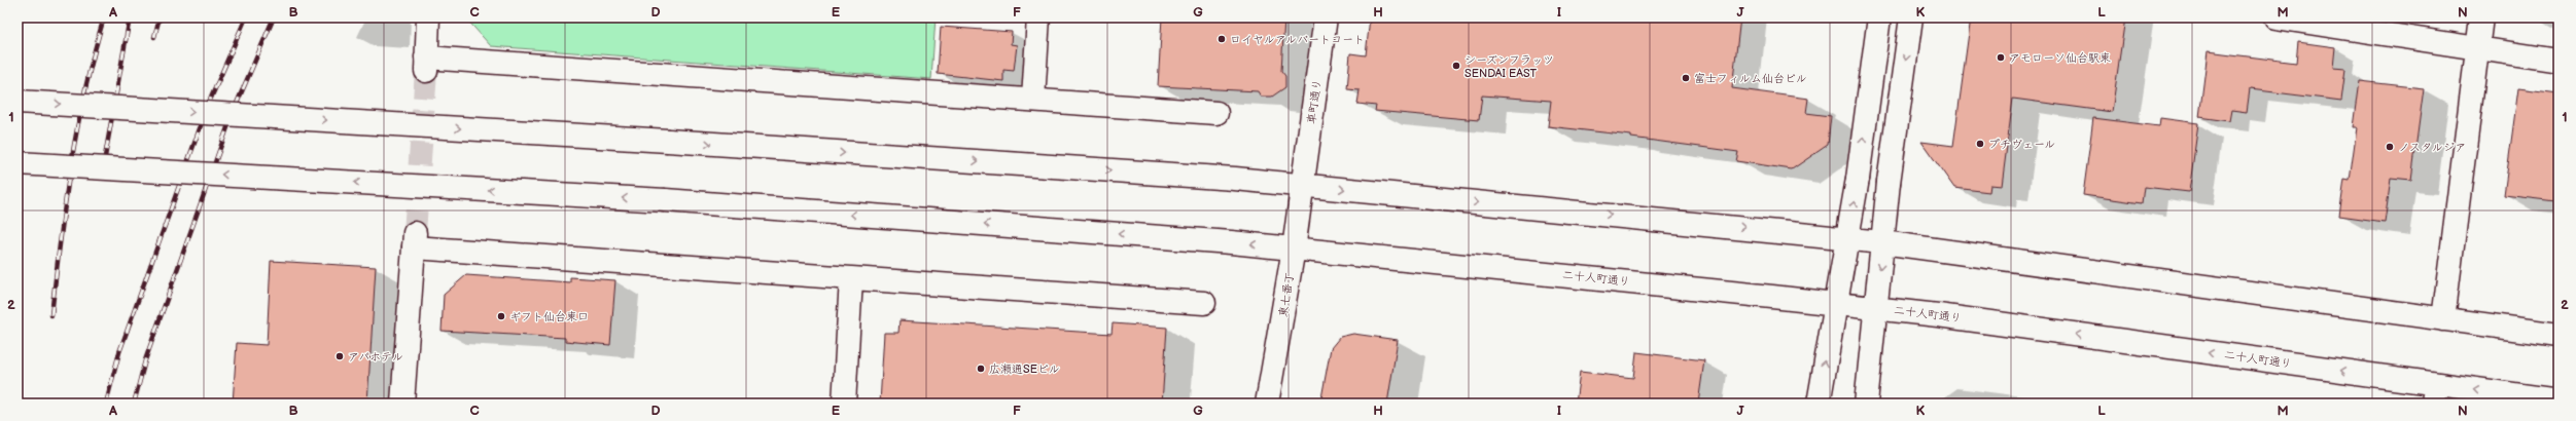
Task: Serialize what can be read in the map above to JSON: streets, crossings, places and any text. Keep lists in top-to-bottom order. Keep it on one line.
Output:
{"streets":{"street":["車町通り","二十人町通り","東七番丁"]},"crossings":[["車町通り","東七番丁"],["二十人町通り","東七番丁"]],"places":["ロイヤルアルバートコート","アモローソ仙台駅東","シーズンフラッツ SENDAI EAST","富士フィルム仙台ビル","プチヴェール","ノスタルジア","ギフト仙台東口","アパホテル","広瀬通SEビル"],"grid":{"columns":["A","B","C","D","E","F","G","H","I","J","K","L","M","N"],"rows":["1","2"]}}
